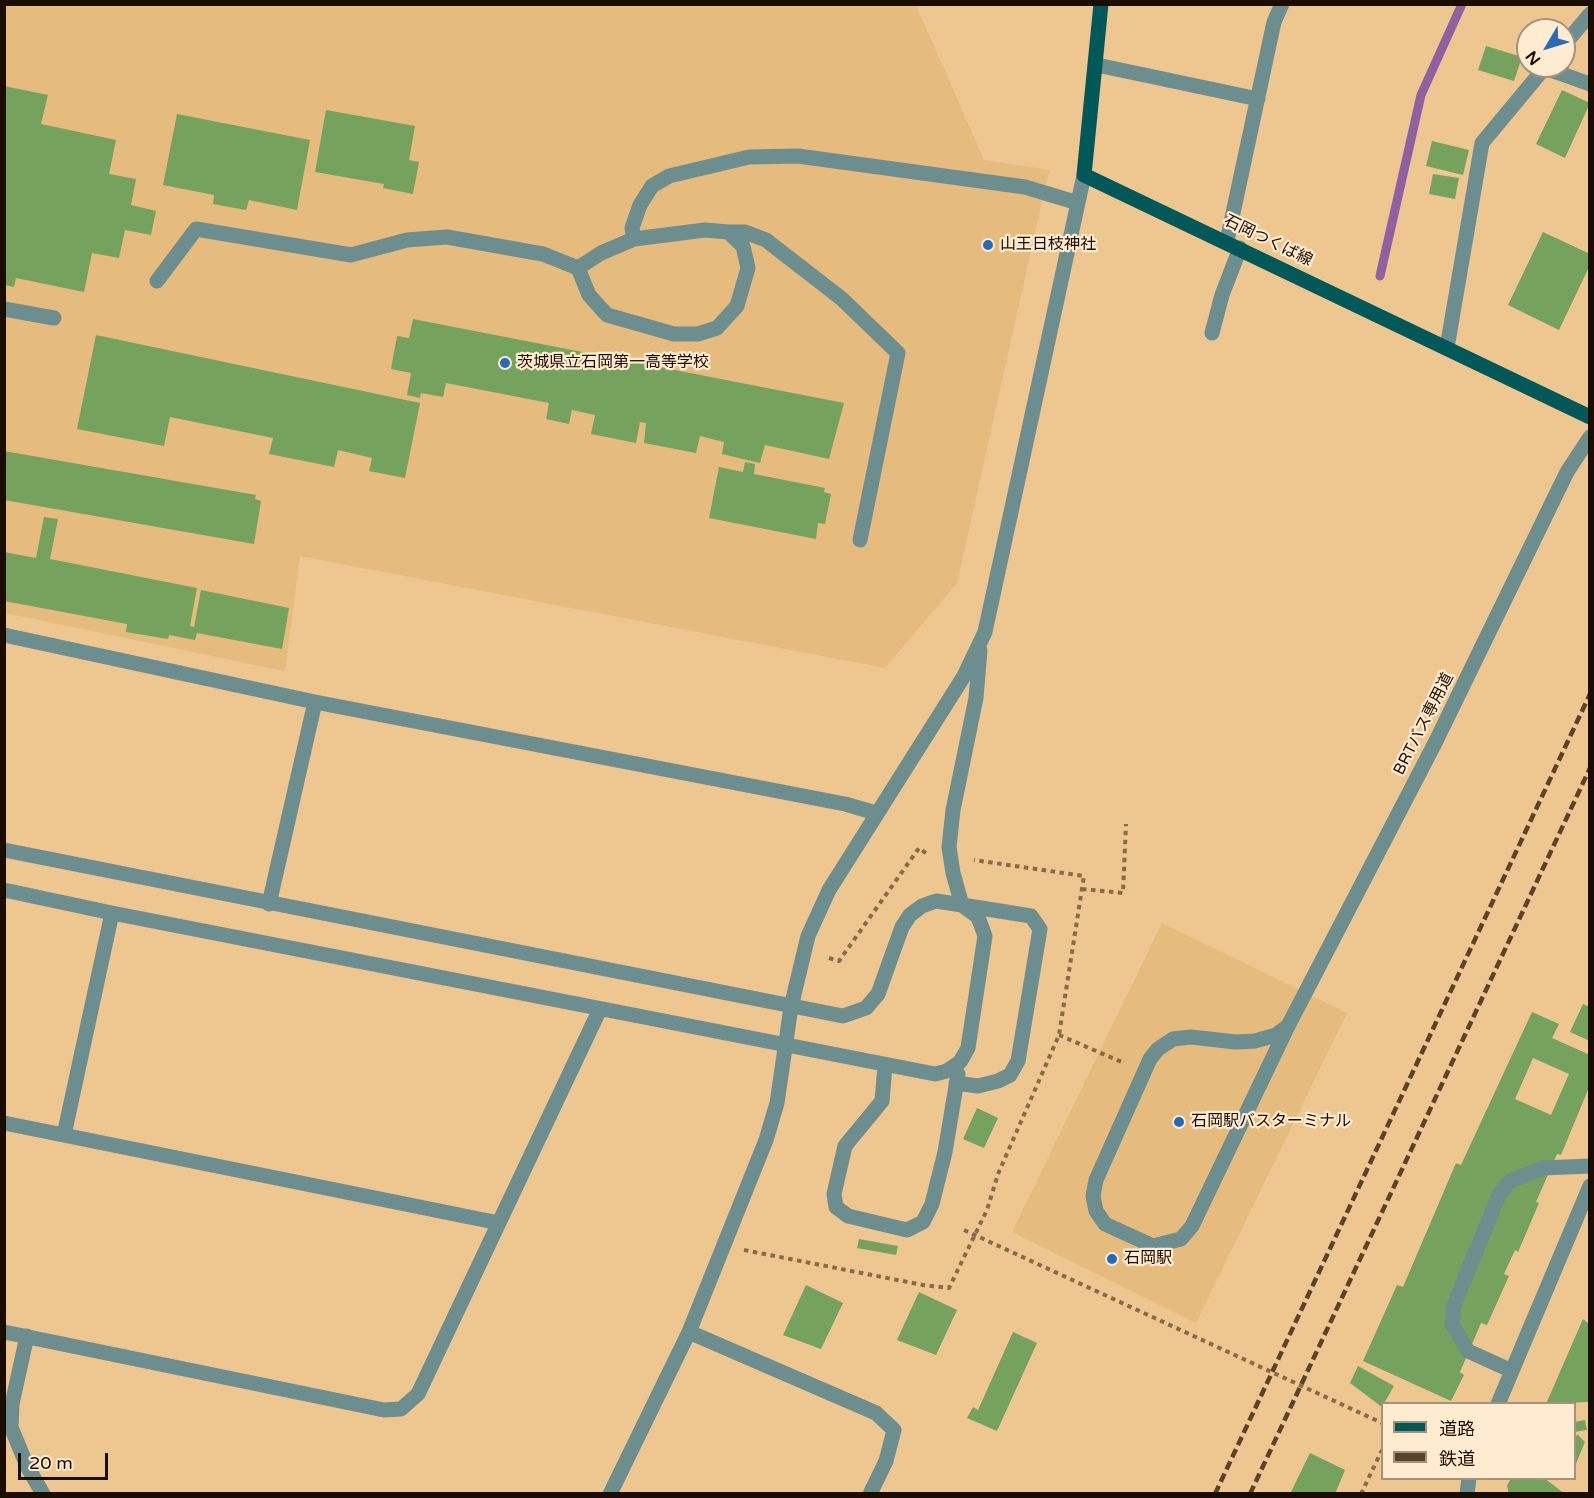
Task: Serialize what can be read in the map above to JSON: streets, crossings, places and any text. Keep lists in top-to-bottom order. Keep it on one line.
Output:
{"streets":{"main road":["石岡つくば線"],"street":["BRTバス専用道"]},"places":["山王日枝神社","茨城県立石岡第一高等学校","石岡駅バスターミナル","石岡駅"],"legend":["道路","鉄道"],"scale_bar":"20 m","north":"bottom left"}
